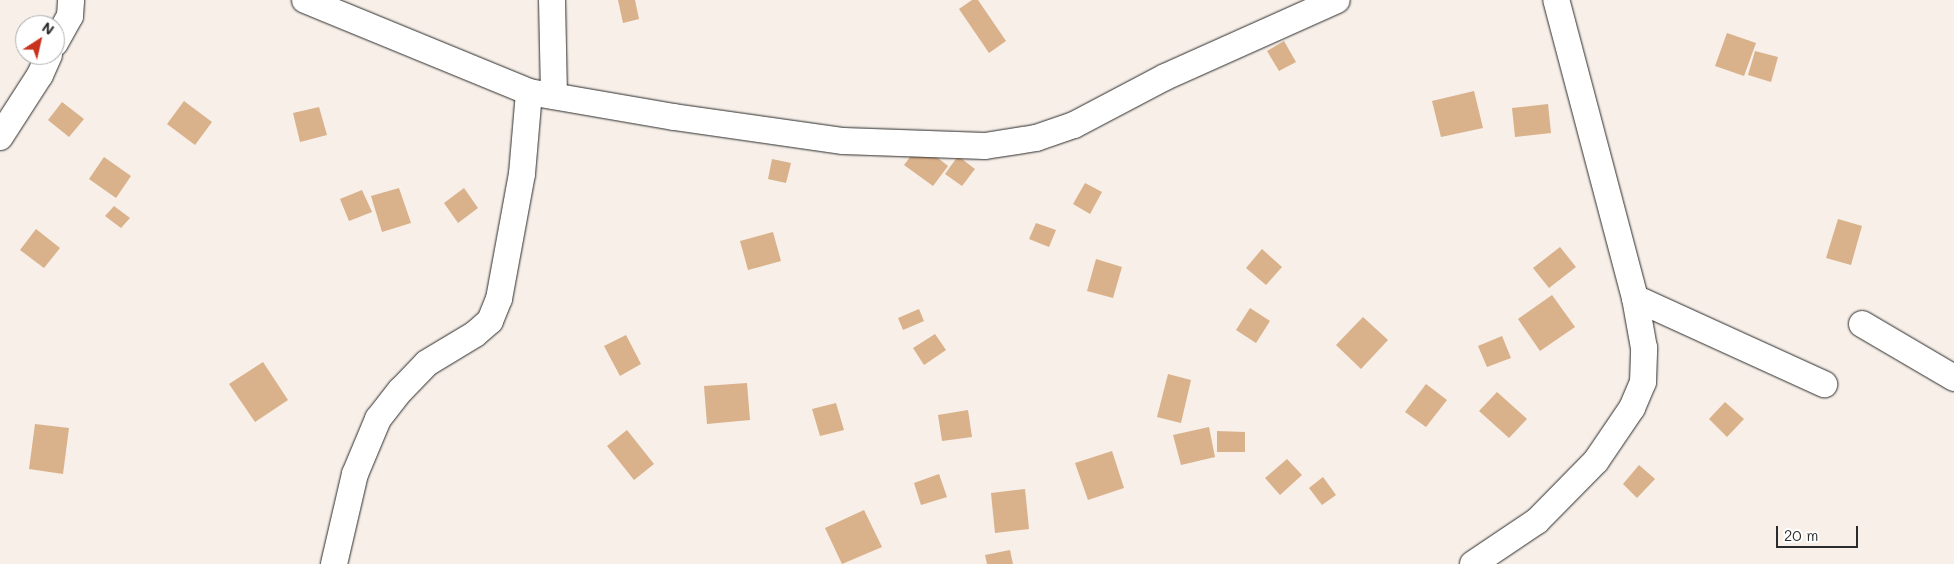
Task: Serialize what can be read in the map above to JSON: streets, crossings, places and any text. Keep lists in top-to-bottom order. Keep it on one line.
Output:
{"scale_bar":"20 m","north":"top right"}
